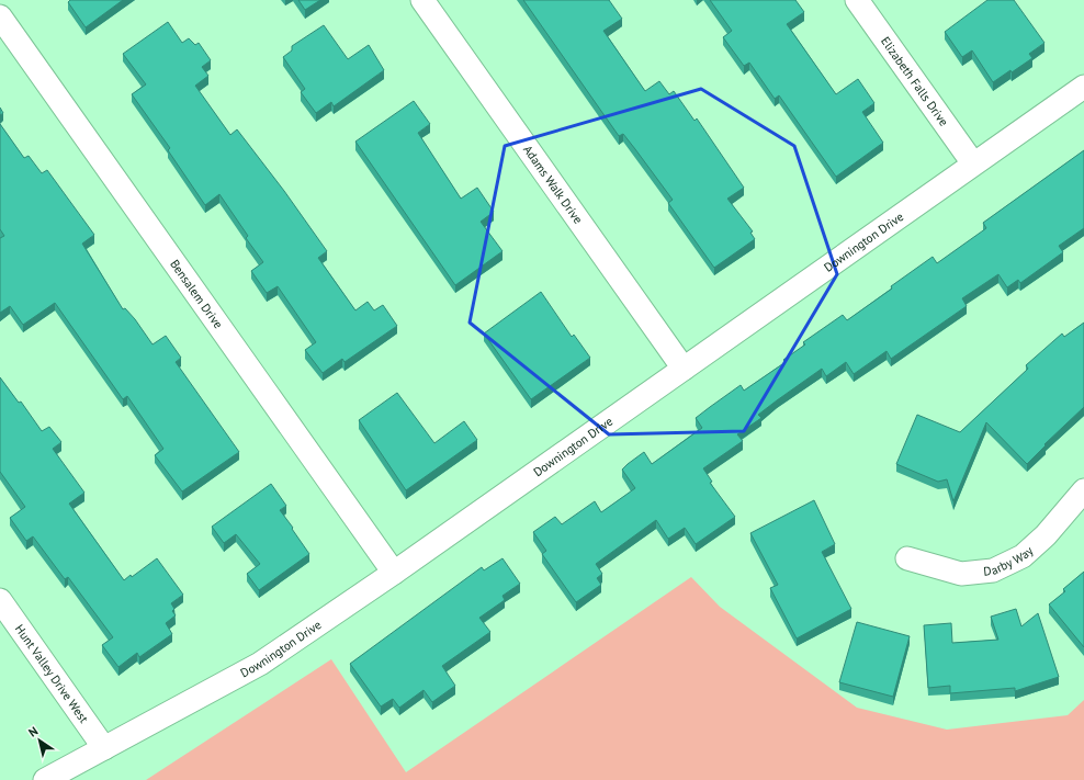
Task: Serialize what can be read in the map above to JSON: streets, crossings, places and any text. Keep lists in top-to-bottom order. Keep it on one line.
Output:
{"streets":{"street":["Elizabeth Falls Drive","Adams Walk Drive","Downington Drive","Bensalem Drive","Darby Way","Hunt Valley Drive West"]},"crossings":[["Elizabeth Falls Drive","Downington Drive"],["Adams Walk Drive","Downington Drive"],["Downington Drive","Bensalem Drive"],["Downington Drive","Hunt Valley Drive West"]],"north":"top left"}
